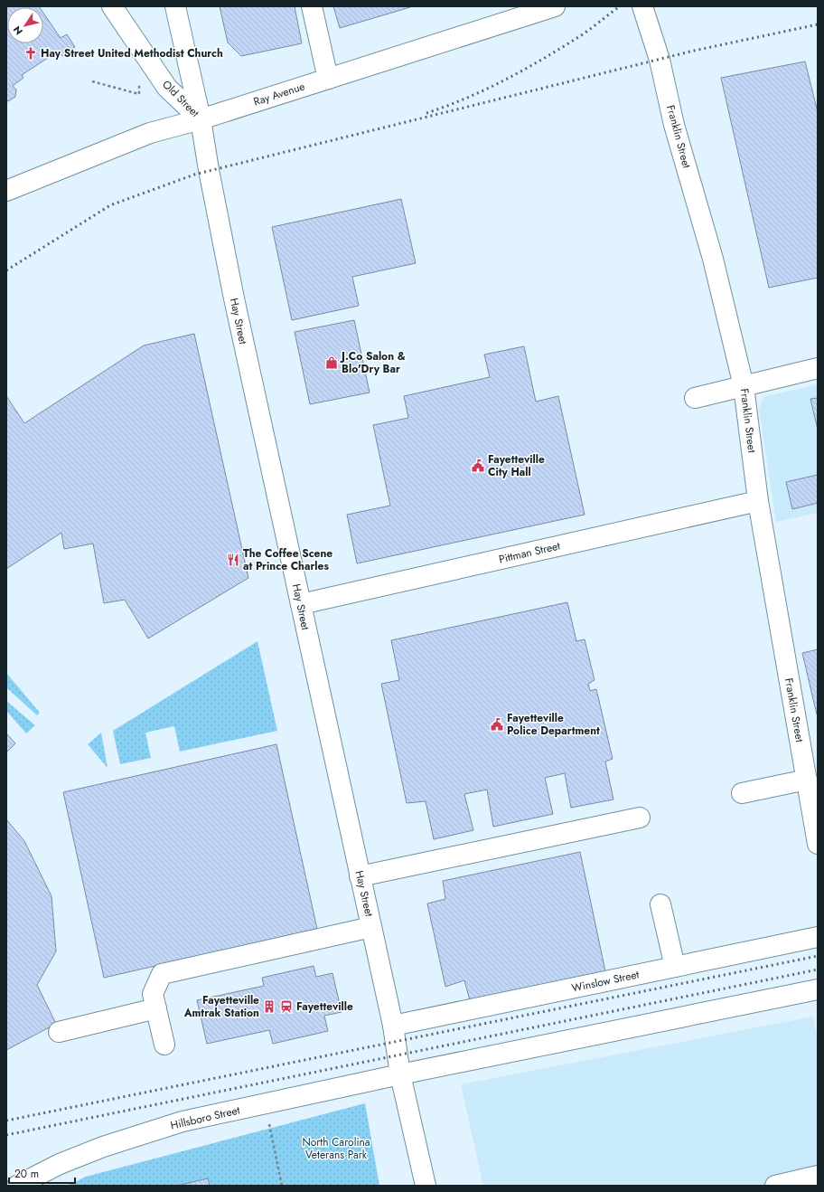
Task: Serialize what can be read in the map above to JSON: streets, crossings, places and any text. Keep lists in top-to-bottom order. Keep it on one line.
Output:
{"streets":{"street":["Ray Avenue","Old Street","Franklin Street","Hay Street","Pittman Street","Winslow Street","Hillsboro Street"]},"crossings":[["Ray Avenue","Old Street"],["Ray Avenue","Hay Street"],["Old Street","Hay Street"],["Franklin Street","Pittman Street"],["Hay Street","Pittman Street"],["Hay Street","Winslow Street"],["Hay Street","Hillsboro Street"]],"parks":["North Carolina Veterans Park"],"places":{"church":["Hay Street United Methodist Church"],"shop":["J.Co Salon & Blo'Dry Bar"],"public building":["Fayetteville City Hall","Fayetteville Police Department"],"restaurant":["The Coffee Scene at Prince Charles"],"building":["Fayetteville Amtrak Station"],"station":["Fayetteville"]},"scale_bar":"20 m","north":"bottom left"}
